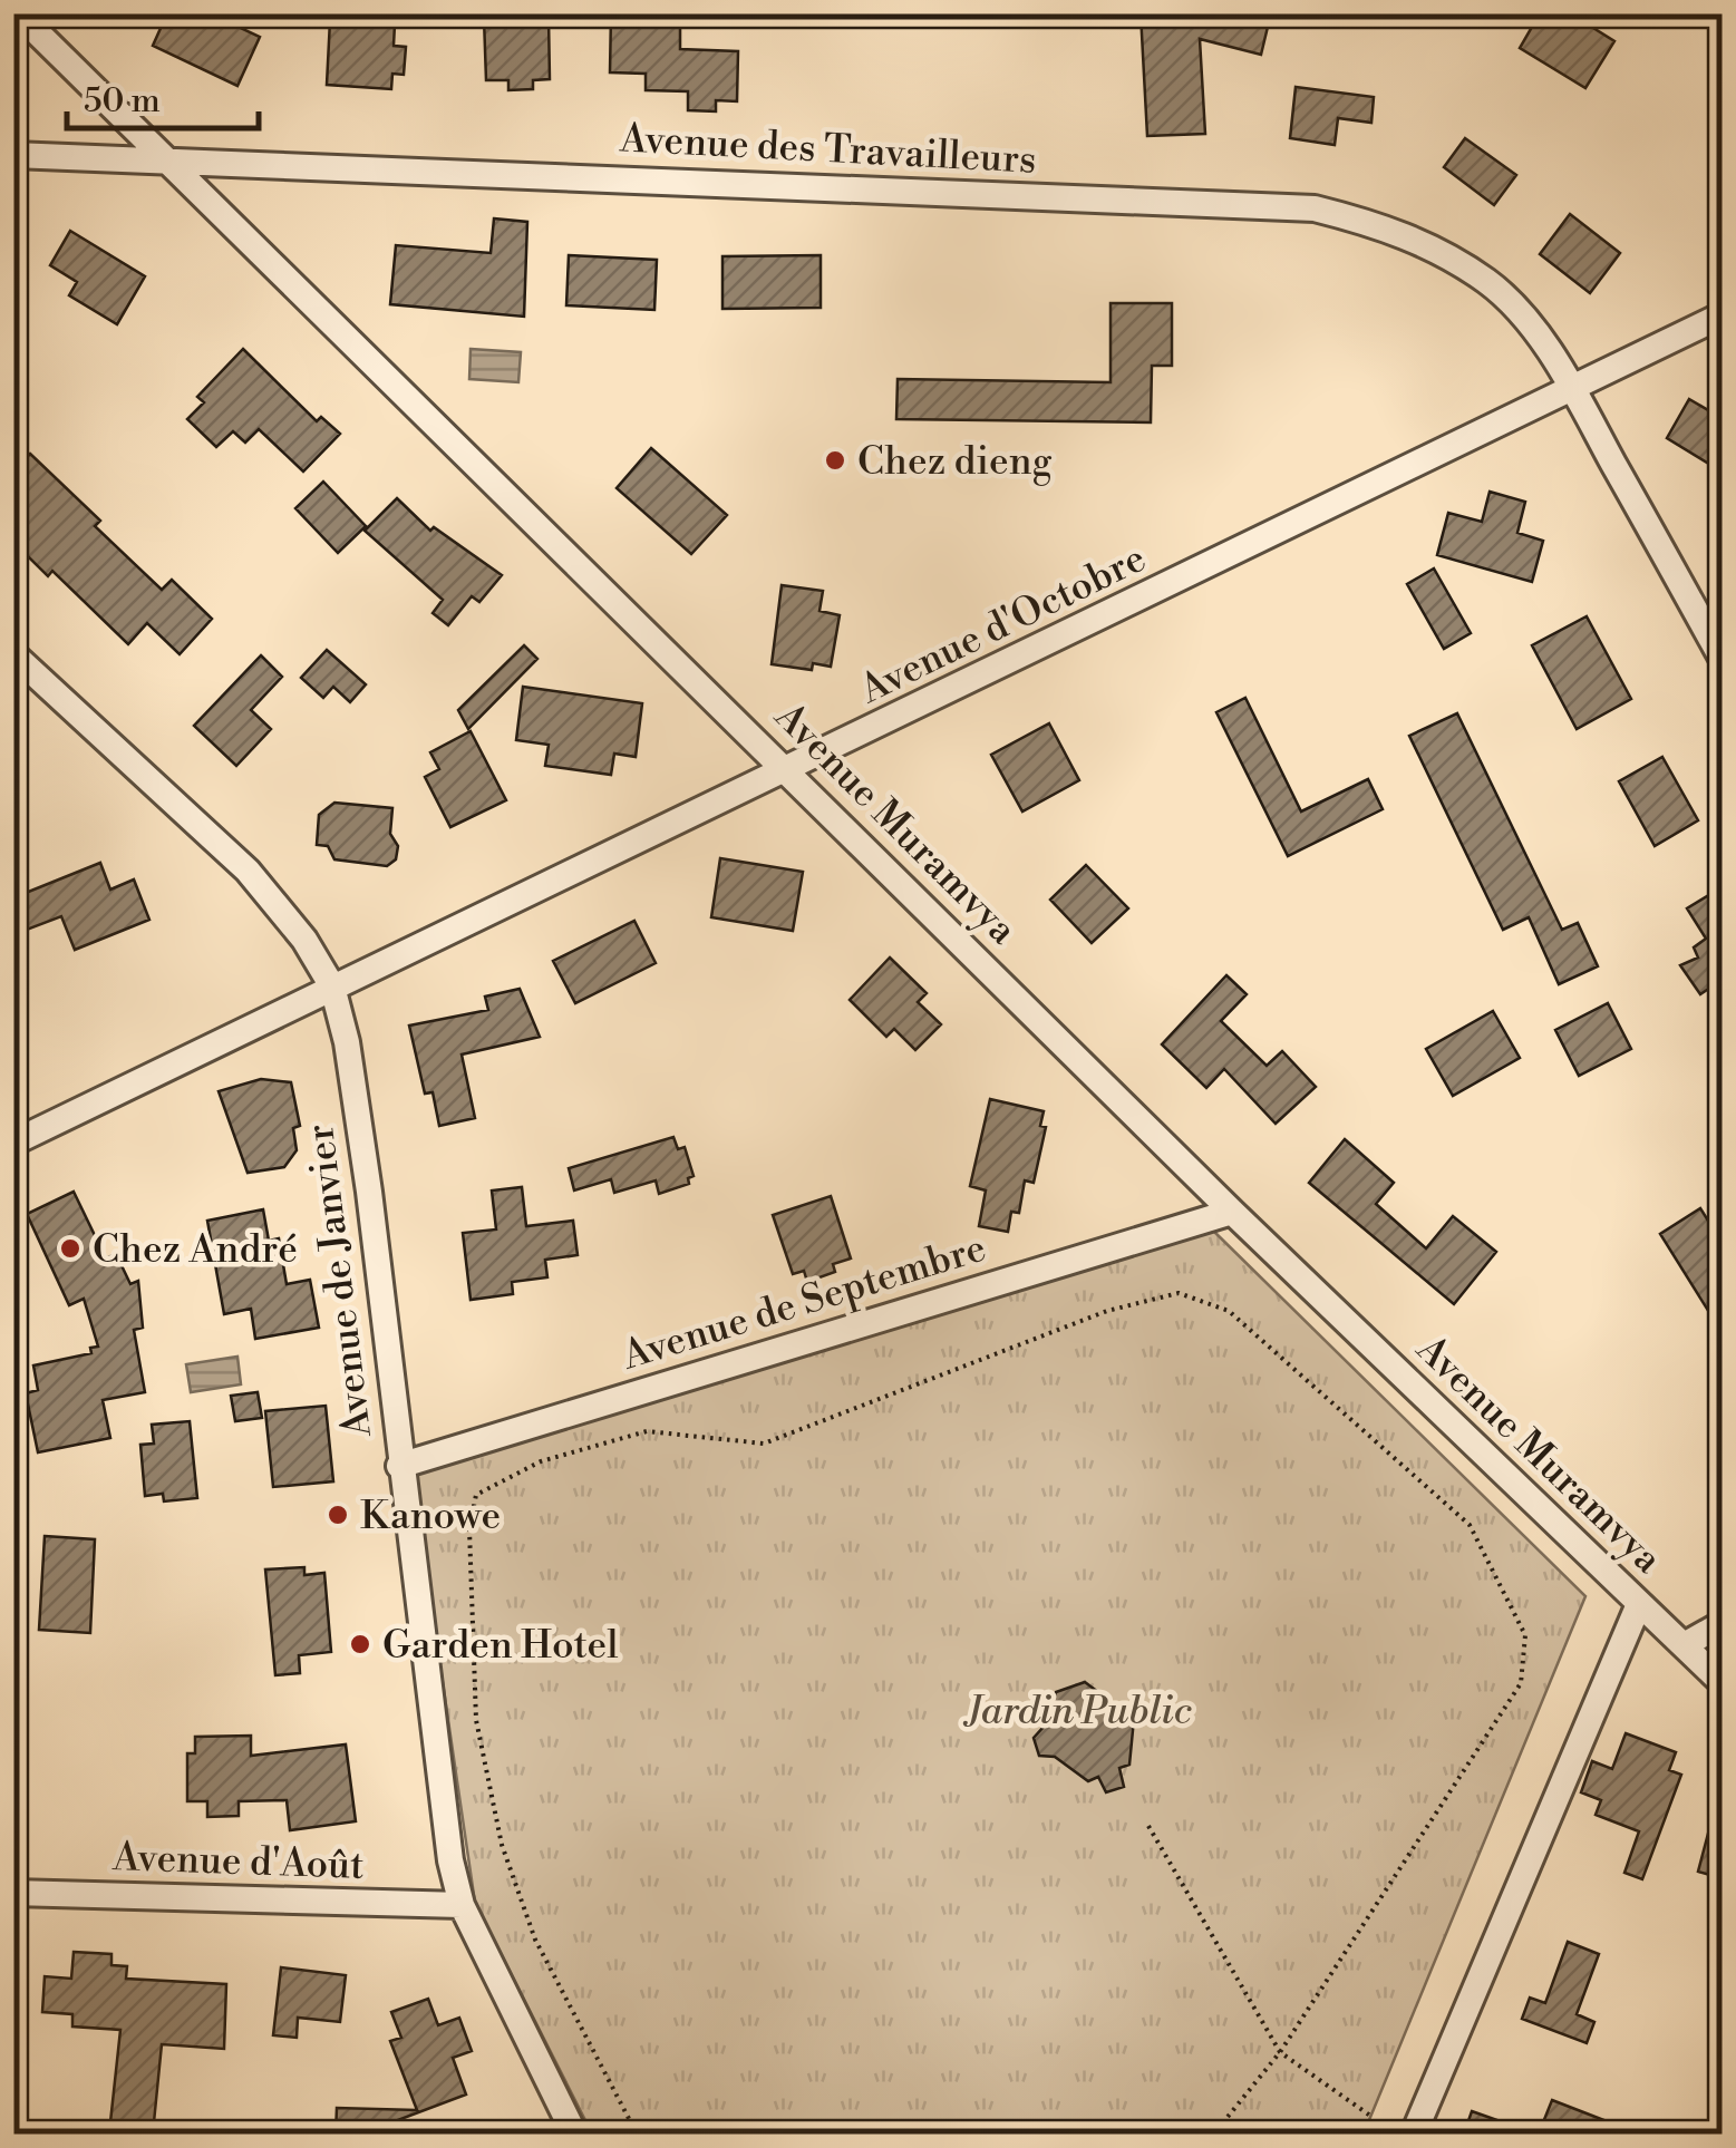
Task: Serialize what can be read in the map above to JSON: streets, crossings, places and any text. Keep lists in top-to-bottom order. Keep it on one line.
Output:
{"streets":{"street":["Avenue des Travailleurs","Avenue d'Octobre","Avenue Muramvya","Avenue de Janvier","Avenue de Septembre","Avenue d'Août"]},"crossings":[["Avenue des Travailleurs","Avenue d'Octobre"],["Avenue des Travailleurs","Avenue Muramvya"],["Avenue d'Octobre","Avenue Muramvya"],["Avenue d'Octobre","Avenue de Janvier"],["Avenue Muramvya","Avenue de Septembre"],["Avenue de Janvier","Avenue de Septembre"],["Avenue de Janvier","Avenue d'Août"]],"parks":["Jardin Public"],"places":["Chez dieng","Chez André","Kanowe","Garden Hotel"],"scale_bar":"50 m"}
